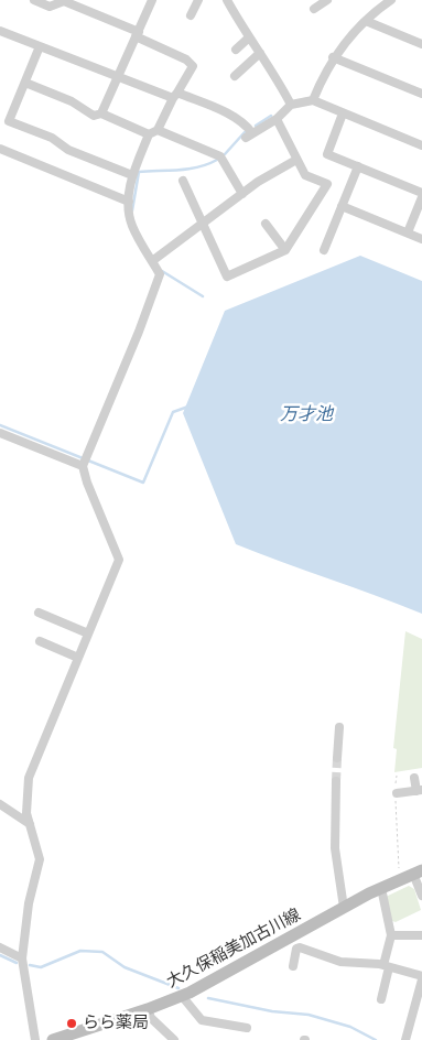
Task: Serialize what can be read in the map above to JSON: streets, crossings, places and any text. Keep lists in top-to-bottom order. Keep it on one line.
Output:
{"streets":{"main road":["大久保稲美加古川線"]},"water":["万才池"],"places":["らら薬局"]}
